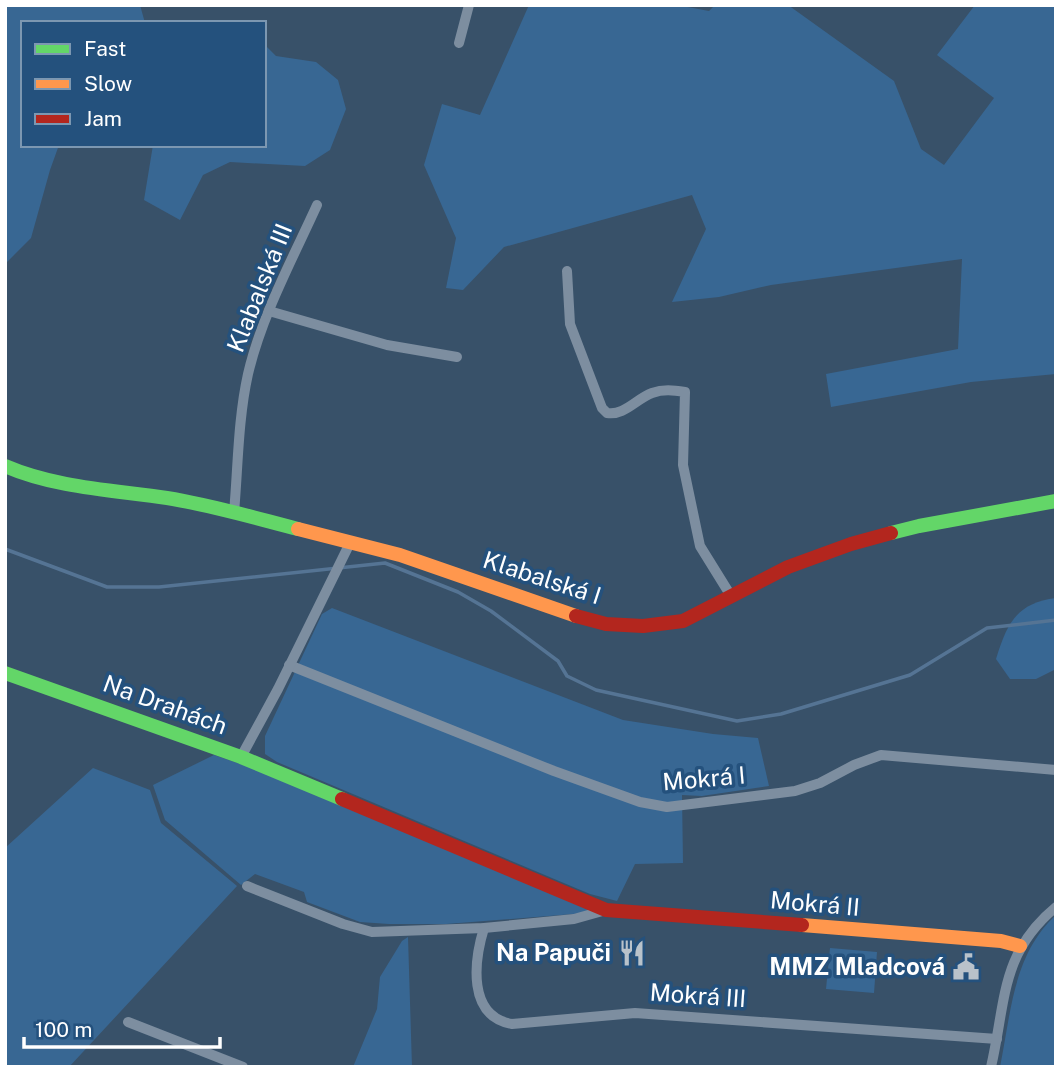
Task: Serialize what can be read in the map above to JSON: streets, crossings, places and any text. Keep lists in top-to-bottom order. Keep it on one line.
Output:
{"streets":{"street":["Klabalská III","Klabalská I","Na Drahách","Mokrá I","Mokrá II","Mokrá III"]},"crossings":[["Klabalská III","Klabalská I"],["Klabalská I","Na Drahách"],["Na Drahách","Mokrá I"],["Na Drahách","Mokrá II"],["Mokrá II","Mokrá III"]],"places":{"restaurant":["Na Papuči"],"public building":["MMZ Mladcová"]},"legend":["Fast","Slow","Jam"],"scale_bar":"100 m"}
